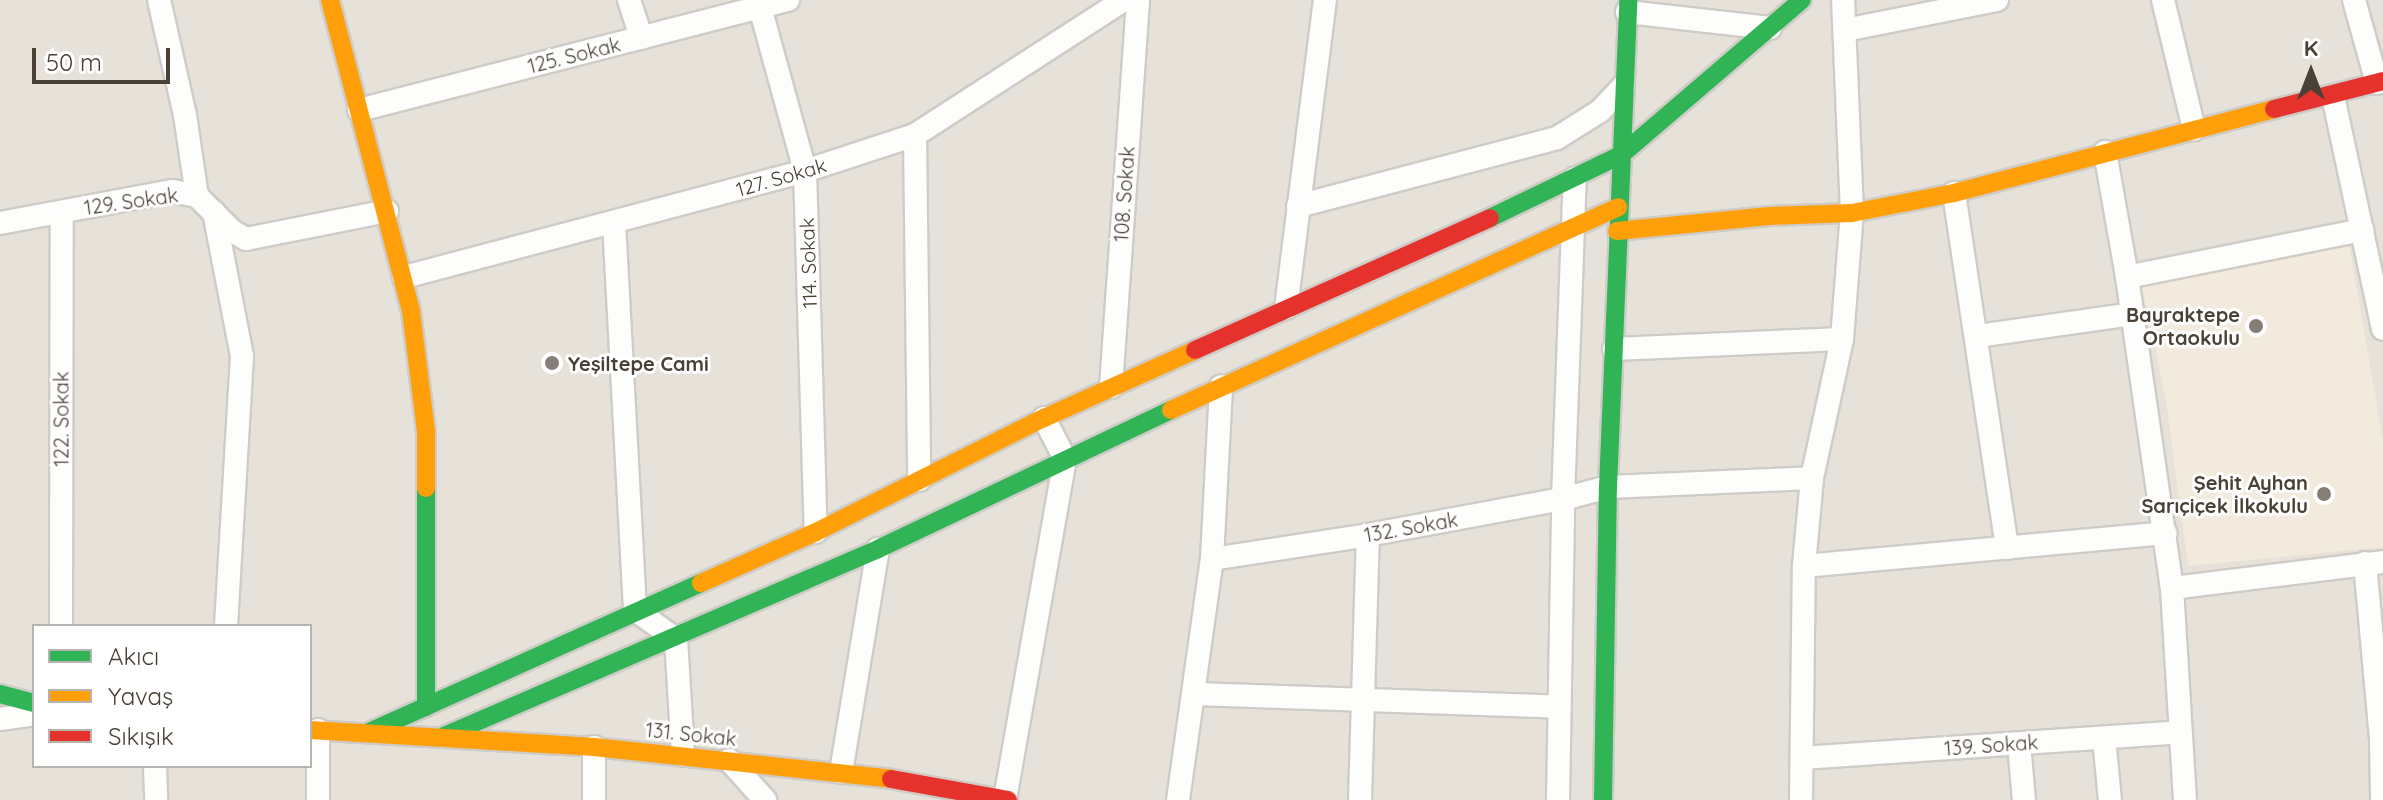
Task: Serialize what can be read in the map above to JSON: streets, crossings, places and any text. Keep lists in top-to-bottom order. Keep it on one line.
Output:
{"streets":{"street":["125. Sokak","127. Sokak","108. Sokak","129. Sokak","114. Sokak","122. Sokak","132. Sokak","131. Sokak","139. Sokak"]},"crossings":[["125. Sokak","114. Sokak"],["127. Sokak","114. Sokak"],["129. Sokak","122. Sokak"]],"places":["Bayraktepe Ortaokulu","Yeşiltepe Cami","Şehit Ayhan Sarıçiçek İlkokulu"],"legend":["Akıcı","Yavaş","Sıkışık"],"scale_bar":"50 m","north":"top"}
